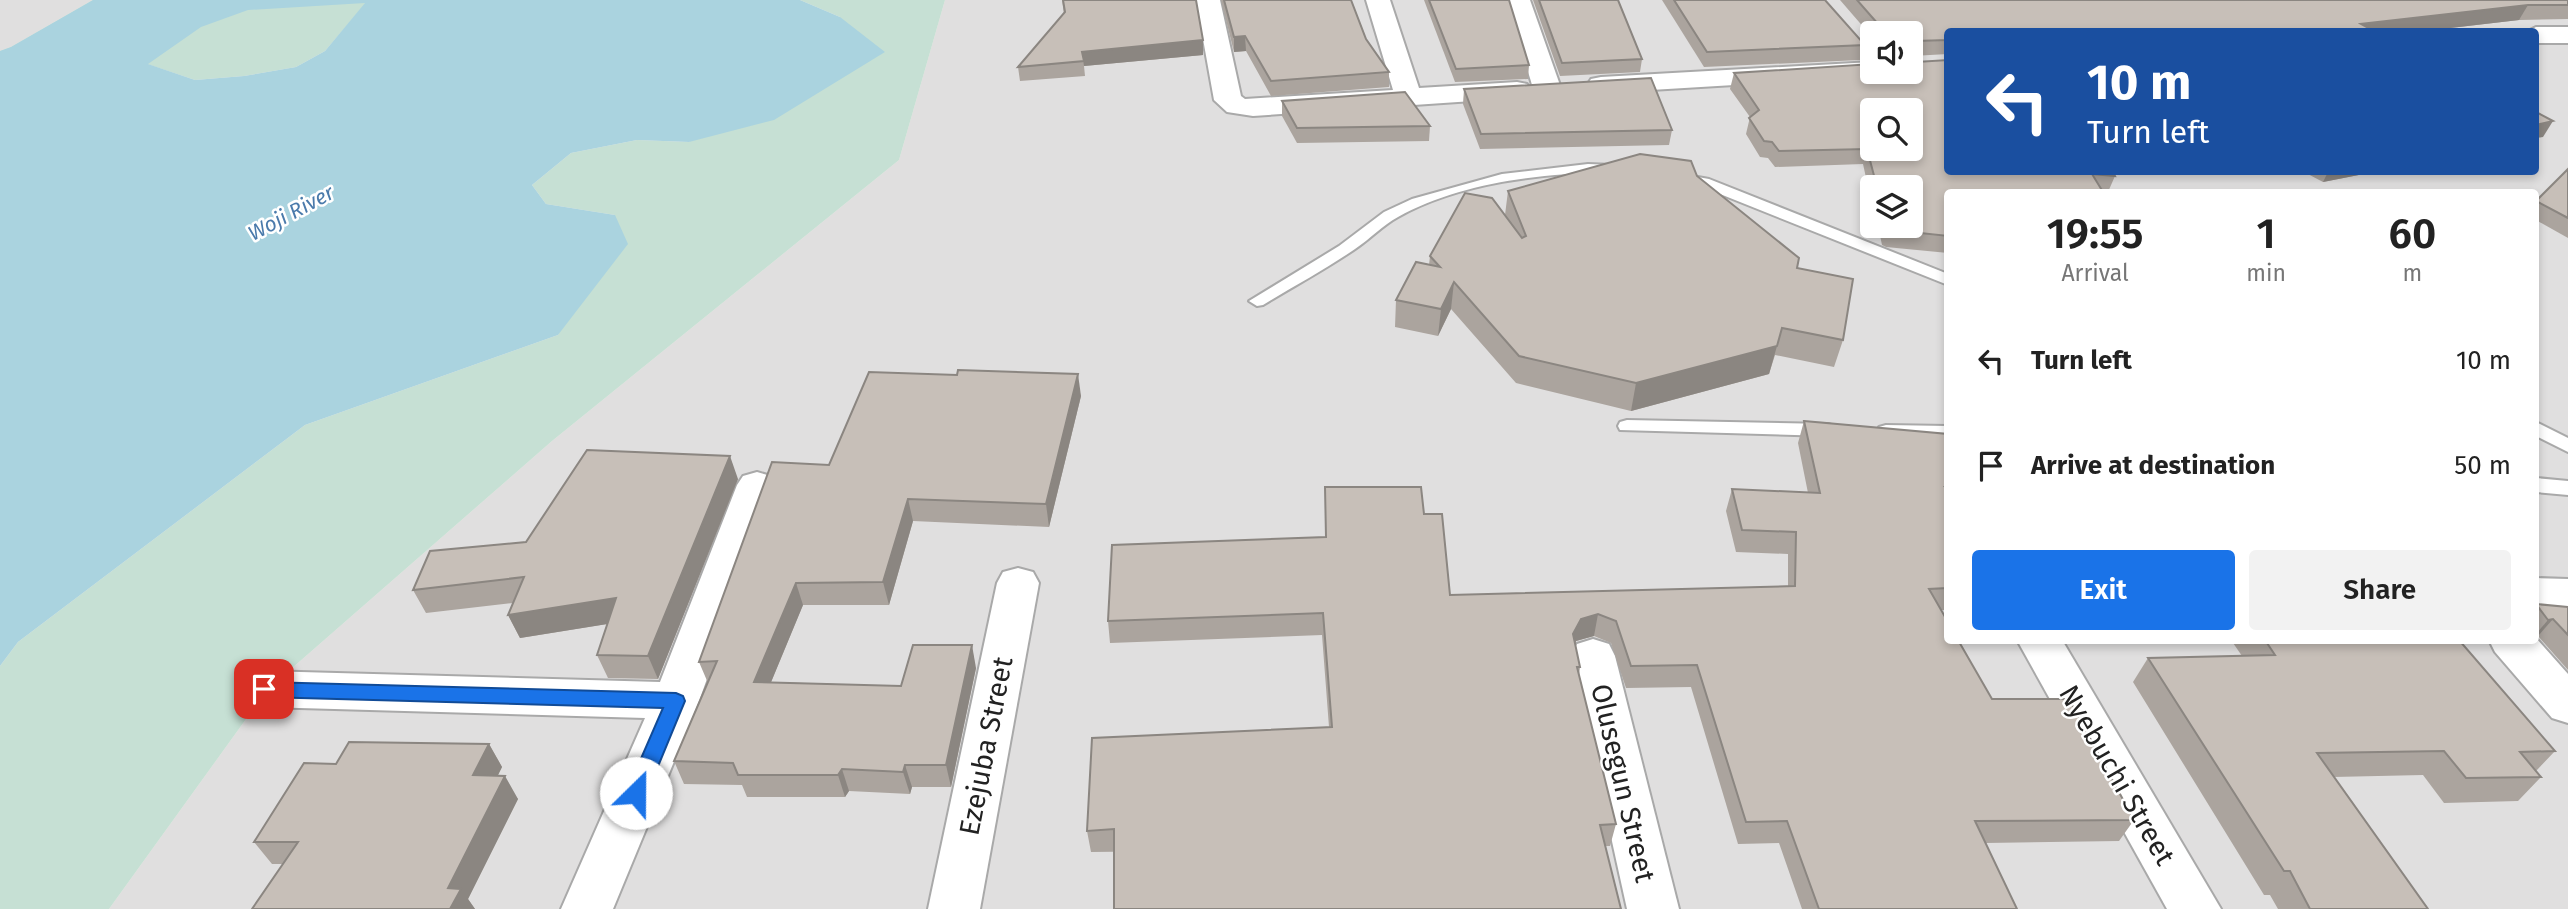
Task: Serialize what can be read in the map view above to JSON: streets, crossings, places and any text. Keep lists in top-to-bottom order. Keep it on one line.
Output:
{"streets":{"street":["Ezejuba Street","Nyebuchi Street","Olusegun Street"]},"water":["Woji River"],"page":{"turn":["10 m","Turn left"],"eta":["19:55","Arrival","1","min","60","m"],"list":[{"name":"Turn left","value":"10 m"},{"name":"Arrive at destination","value":"50 m"}],"buttons":["Exit","Share"]}}
